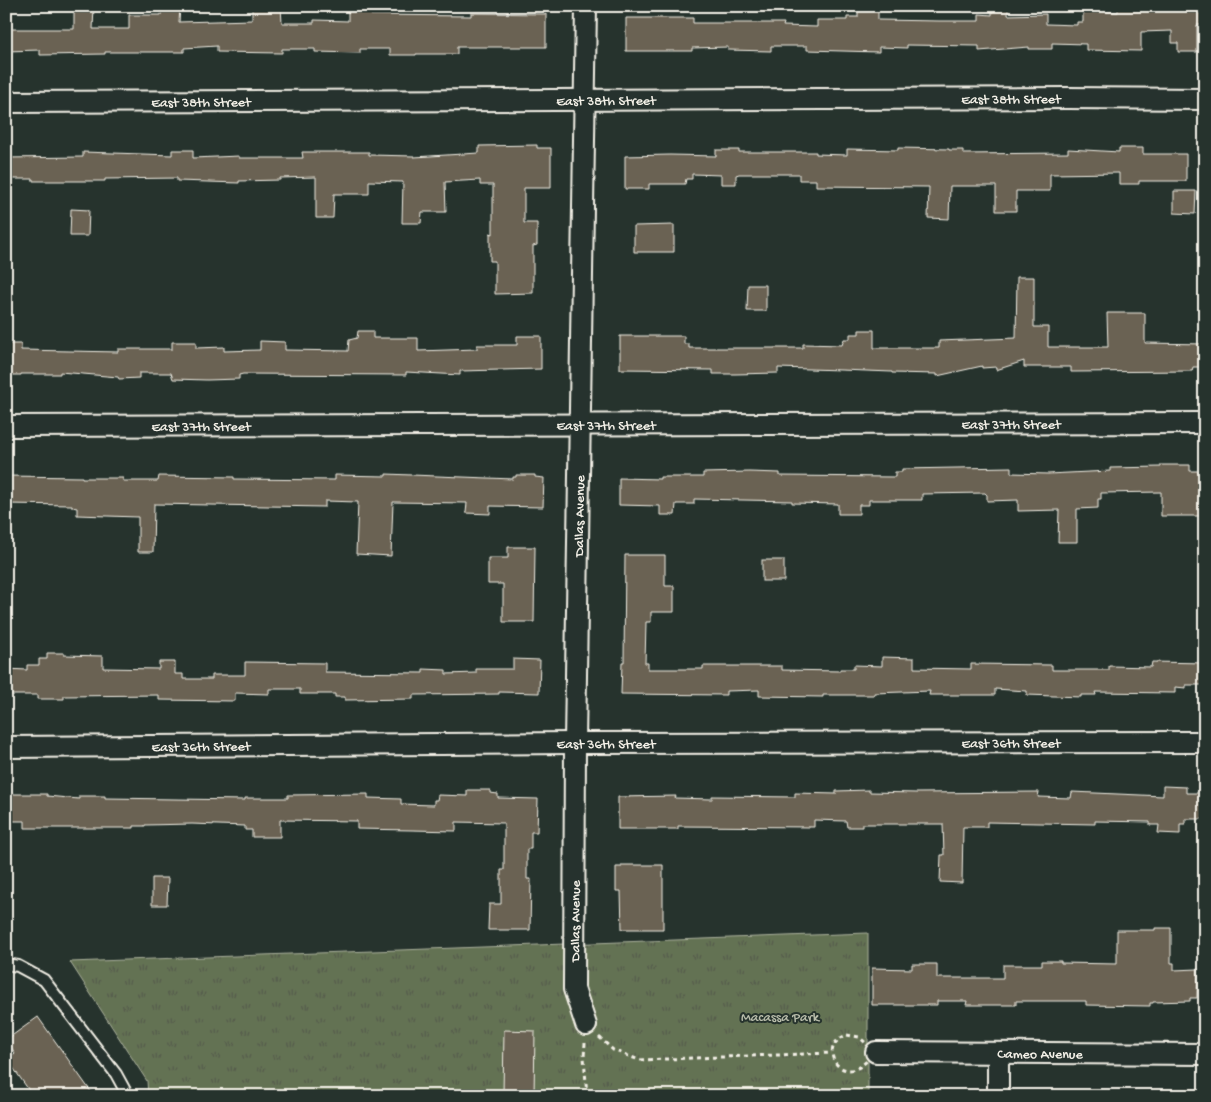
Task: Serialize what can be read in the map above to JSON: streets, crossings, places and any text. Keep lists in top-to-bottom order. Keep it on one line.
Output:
{"streets":{"street":["East 38th Street","East 37th Street","Dallas Avenue","East 36th Street","Cameo Avenue"]},"crossings":[["East 38th Street","Dallas Avenue"],["East 37th Street","Dallas Avenue"],["Dallas Avenue","East 36th Street"]],"parks":["Macassa Park"]}
